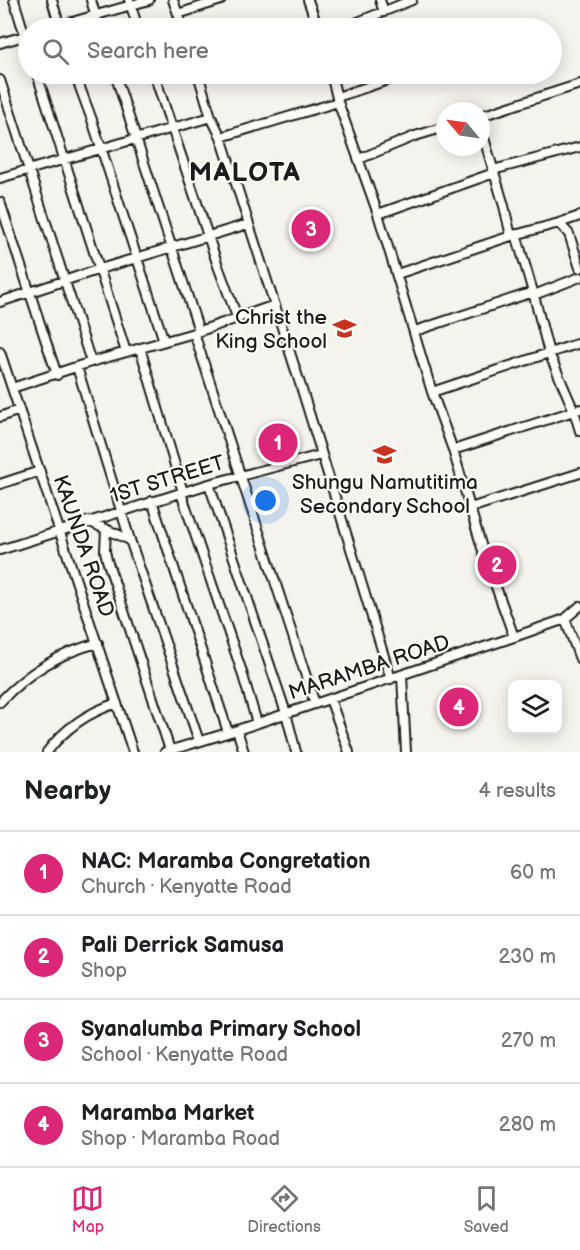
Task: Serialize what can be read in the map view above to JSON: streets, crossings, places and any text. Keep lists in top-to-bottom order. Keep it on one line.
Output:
{"streets":{"street":["1ST STREET","KAUNDA ROAD","MARAMBA ROAD"]},"crossings":[["1ST STREET","KAUNDA ROAD"]],"districts":["MALOTA"],"places":{"school or university":["Christ the King School","Shungu Namutitima Secondary School"]},"north":"top left","page":{"search":"Search here","pins":["3","1","2","4"],"heading":["Nearby","4 results"],"list":[{"mark":"1","name":"NAC: Maramba Congretation","note":"Church · Kenyatte Road","value":"60 m"},{"mark":"2","name":"Pali Derrick Samusa","note":"Shop","value":"230 m"},{"mark":"3","name":"Syanalumba Primary School","note":"School · Kenyatte Road","value":"270 m"},{"mark":"4","name":"Maramba Market","note":"Shop · Maramba Road","value":"280 m"}],"nav":["Map","Directions","Saved"]}}
